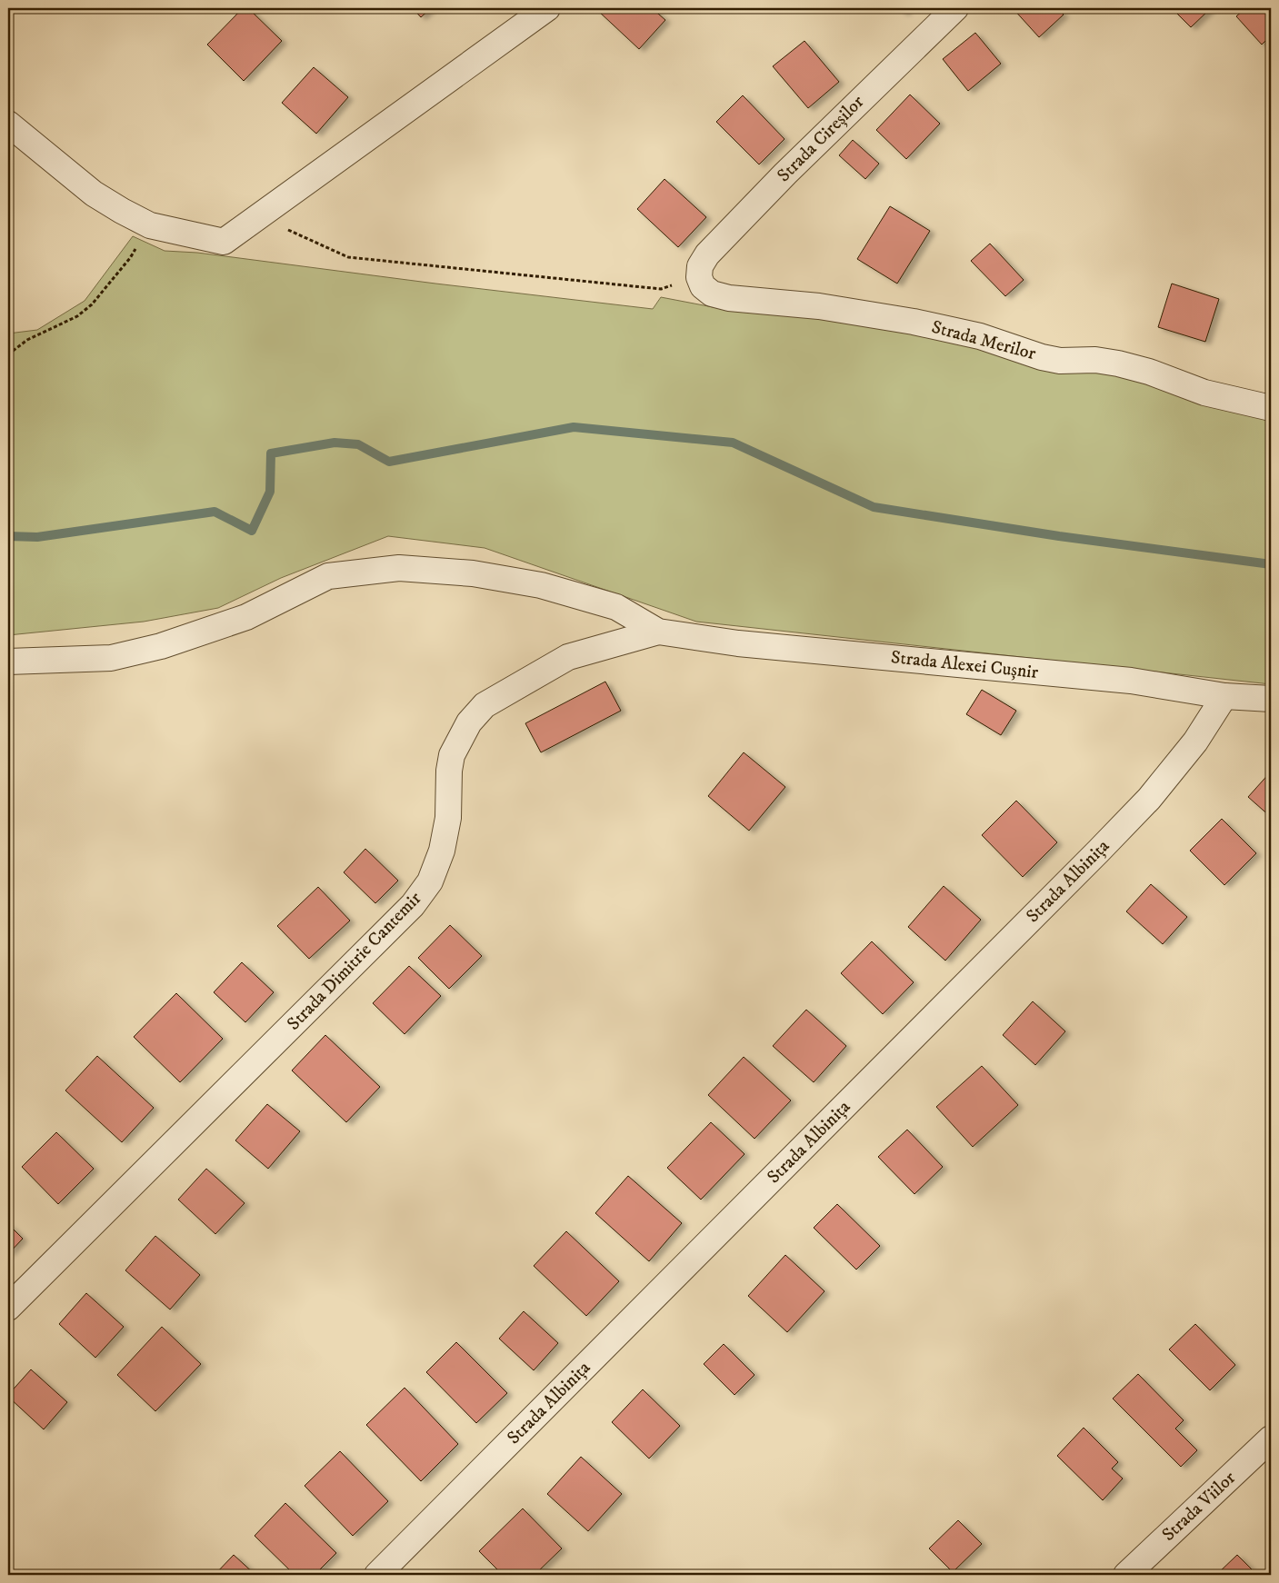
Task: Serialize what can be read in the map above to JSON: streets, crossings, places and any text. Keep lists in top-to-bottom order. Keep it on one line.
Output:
{"streets":{"street":["Strada Cireșilor","Strada Merilor","Strada Alexei Cușnir","Strada Albinița","Strada Dimitrie Cantemir","Strada Viilor"]},"crossings":[["Strada Cireșilor","Strada Merilor"],["Strada Alexei Cușnir","Strada Albinița"],["Strada Alexei Cușnir","Strada Dimitrie Cantemir"]]}
